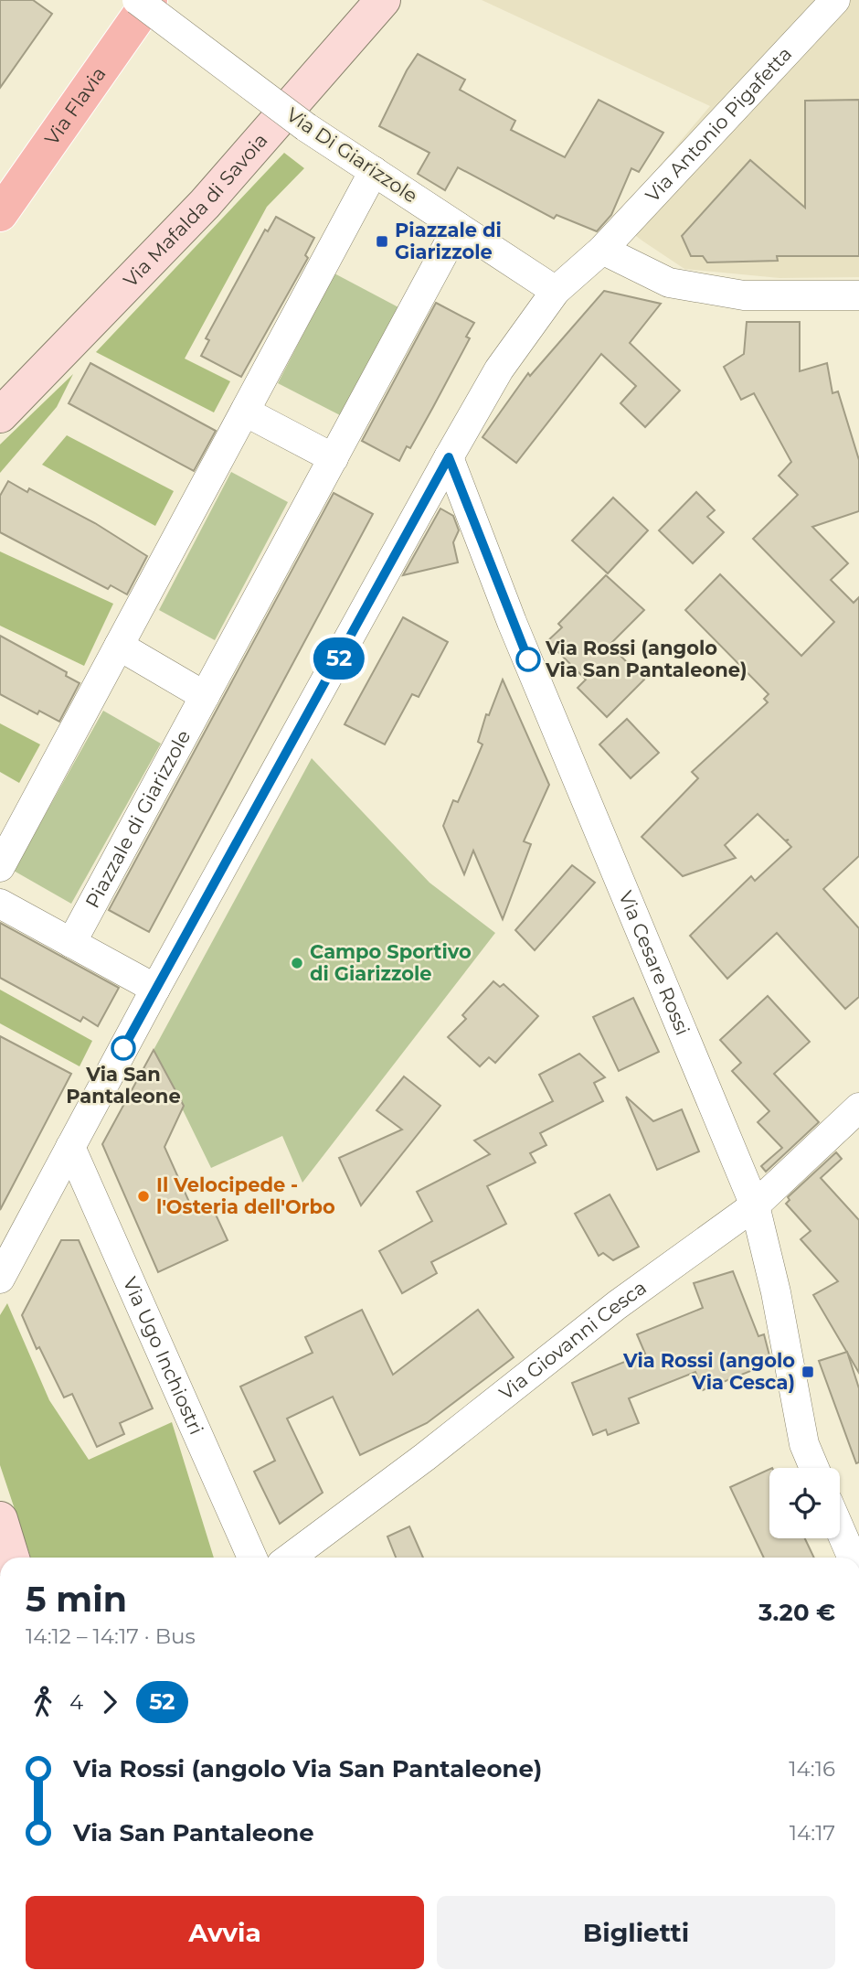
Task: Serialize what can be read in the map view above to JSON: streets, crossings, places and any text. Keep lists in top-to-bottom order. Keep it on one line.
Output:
{"streets":{"main road":["Via Flavia"],"street":["Via Antonio Pigafetta","Via Di Giarizzole","Via Mafalda di Savoia","Piazzale di Giarizzole","Via Cesare Rossi","Via Giovanni Cesca","Via Ugo Inchiostri"]},"crossings":[["Via Di Giarizzole","Piazzale di Giarizzole"],["Via Cesare Rossi","Via Giovanni Cesca"]],"places":{"transit":["Piazzale di Giarizzole","Via Rossi (angolo Via Cesca)"],"other":["Via Rossi (angolo Via San Pantaleone)","Campo Sportivo di Giarizzole","Via San Pantaleone","Il Velocipede - l'Osteria dell'Orbo"]},"lines":["bus line 52"],"page":{"on_map":"52","heading":["5 min","14:12 – 14:17 · Bus","3.20 €"],"legs":["4","52"],"list":[{"name":"Via Rossi (angolo Via San Pantaleone)","value":"14:16"},{"name":"Via San Pantaleone","value":"14:17"}],"buttons":["Avvia","Biglietti"]}}
